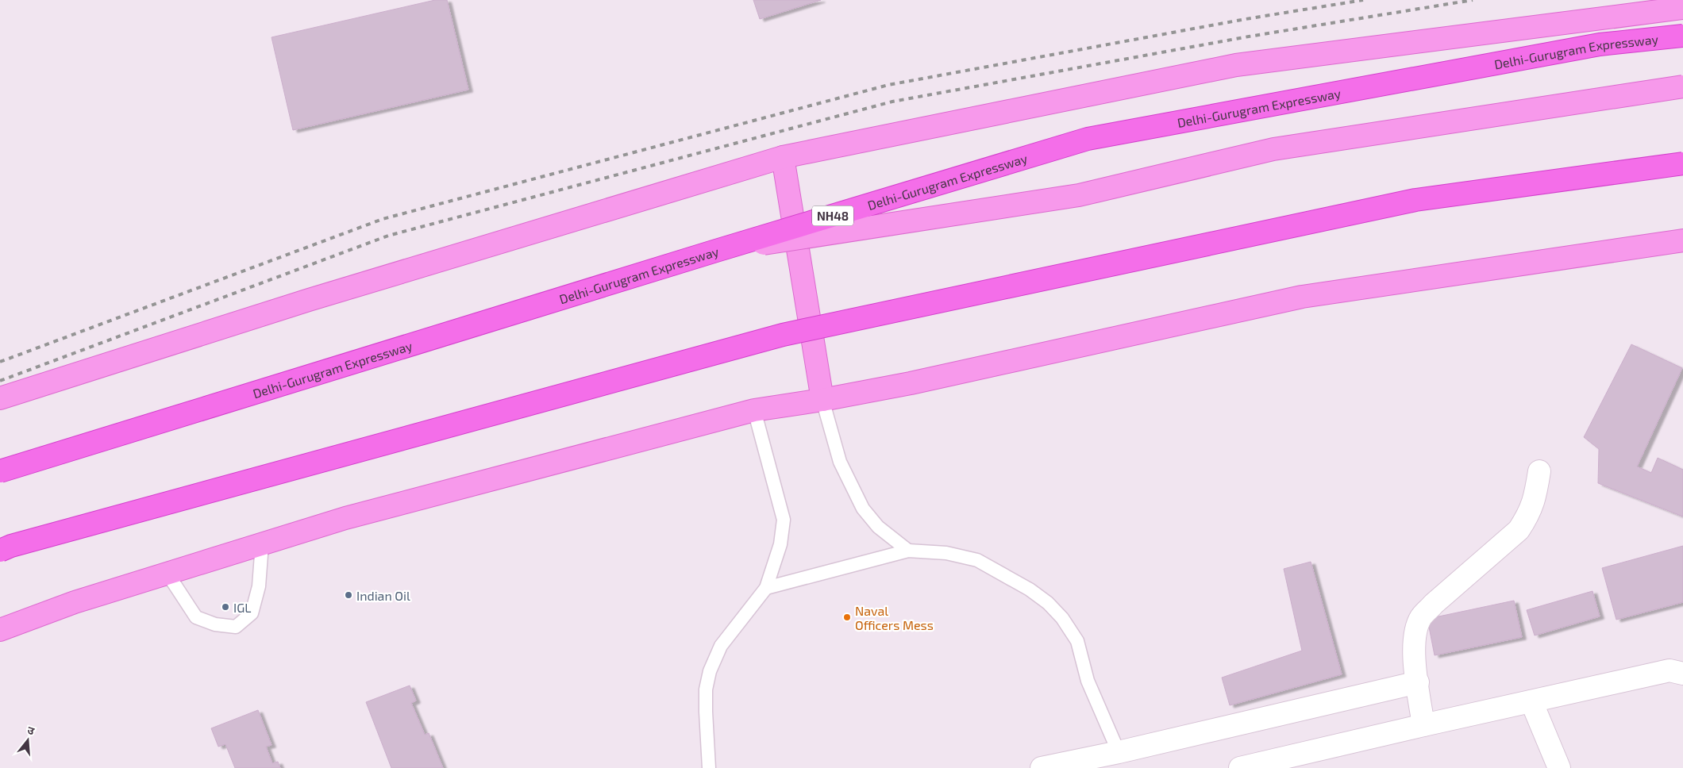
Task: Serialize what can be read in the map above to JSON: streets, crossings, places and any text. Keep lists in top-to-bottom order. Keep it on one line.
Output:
{"streets":{"highway":["Delhi-Gurugram Expressway","NH48"]},"places":["Indian Oil","IGL","Naval Officers Mess"],"north":"top"}
